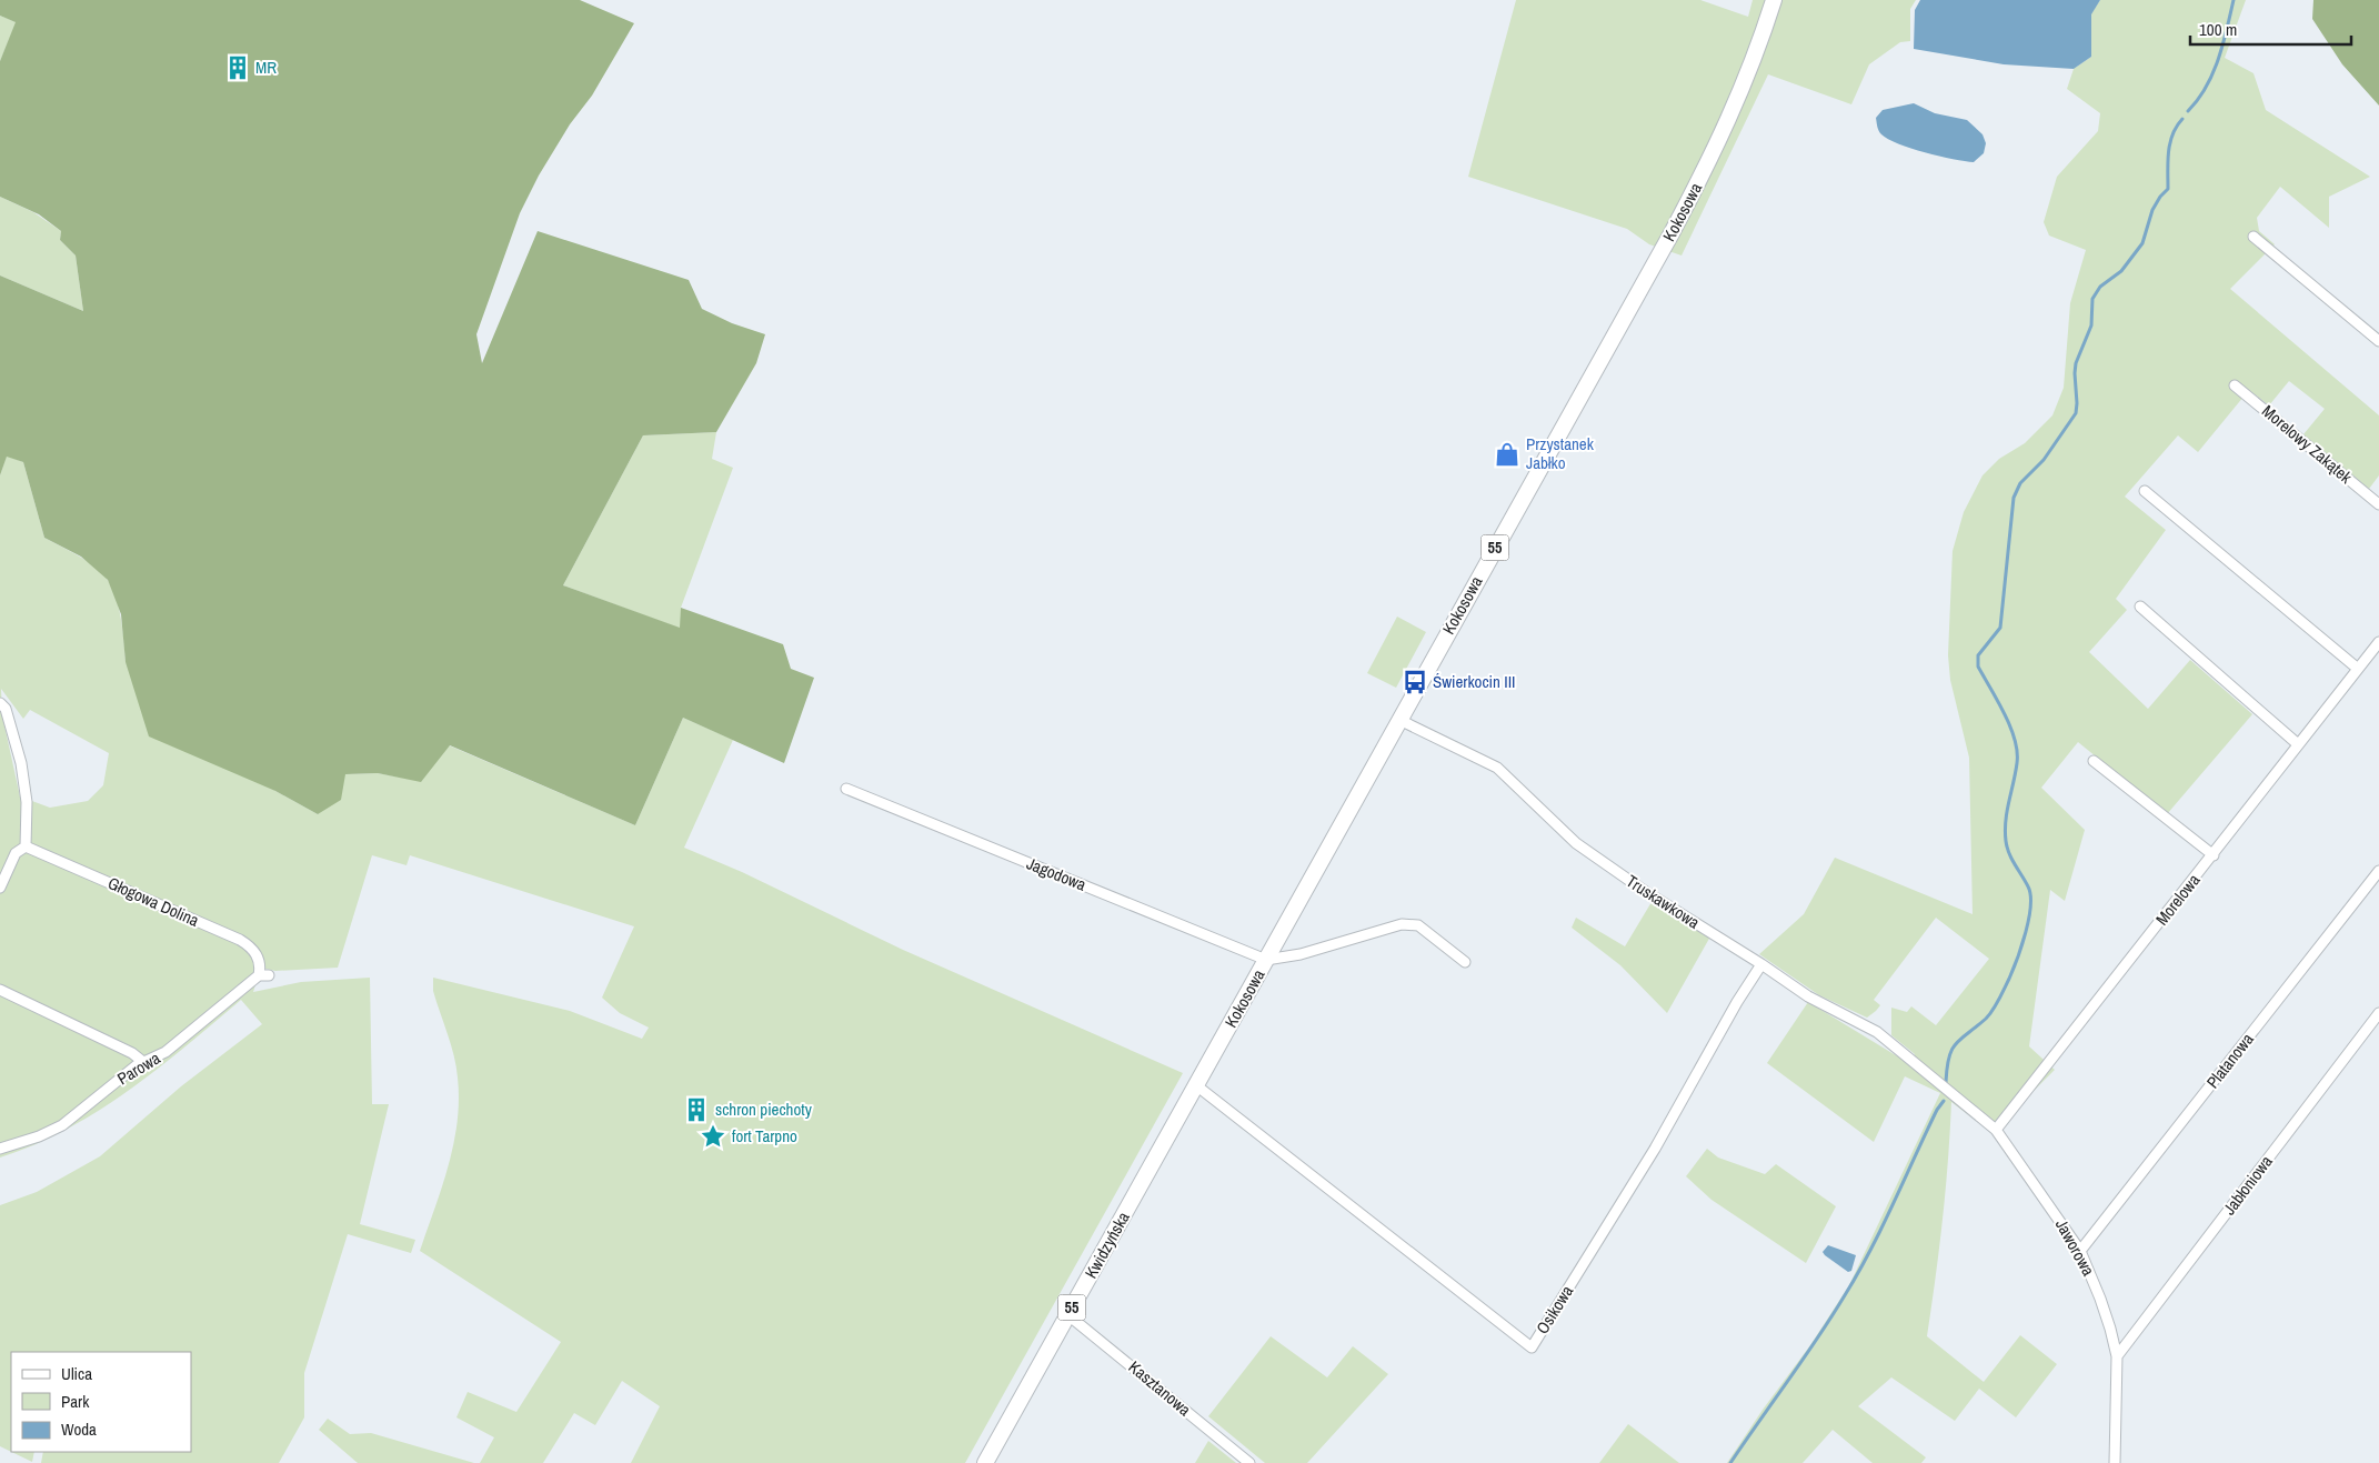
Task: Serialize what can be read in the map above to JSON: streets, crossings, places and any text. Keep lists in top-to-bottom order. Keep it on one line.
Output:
{"streets":{"main road":["Kokosowa","55","Kwidzyńska"],"street":["Morelowy Zakątek","Jagodowa","Morelowa","Głogowa Dolina","Truskawkowa","Platanowa","Parowa","Jabłoniowa","Jaworowa","Osikowa","Kasztanowa"]},"crossings":[["Kokosowa","Jagodowa"],["Kokosowa","Truskawkowa"],["Kokosowa","Kwidzyńska"],["Kokosowa","Osikowa"],["Morelowa","Jaworowa"],["Głogowa Dolina","Parowa"],["Truskawkowa","Jaworowa"],["Truskawkowa","Osikowa"],["Platanowa","Jaworowa"],["Jabłoniowa","Jaworowa"],["Kwidzyńska","Osikowa"],["Kwidzyńska","Kasztanowa"]],"places":{"building":["MR","schron piechoty"],"shop":["Przystanek Jabłko"],"bus stop":["Świerkocin III"],"place":["fort Tarpno"]},"legend":["Ulica","Park","Woda"],"scale_bar":"100 m"}
